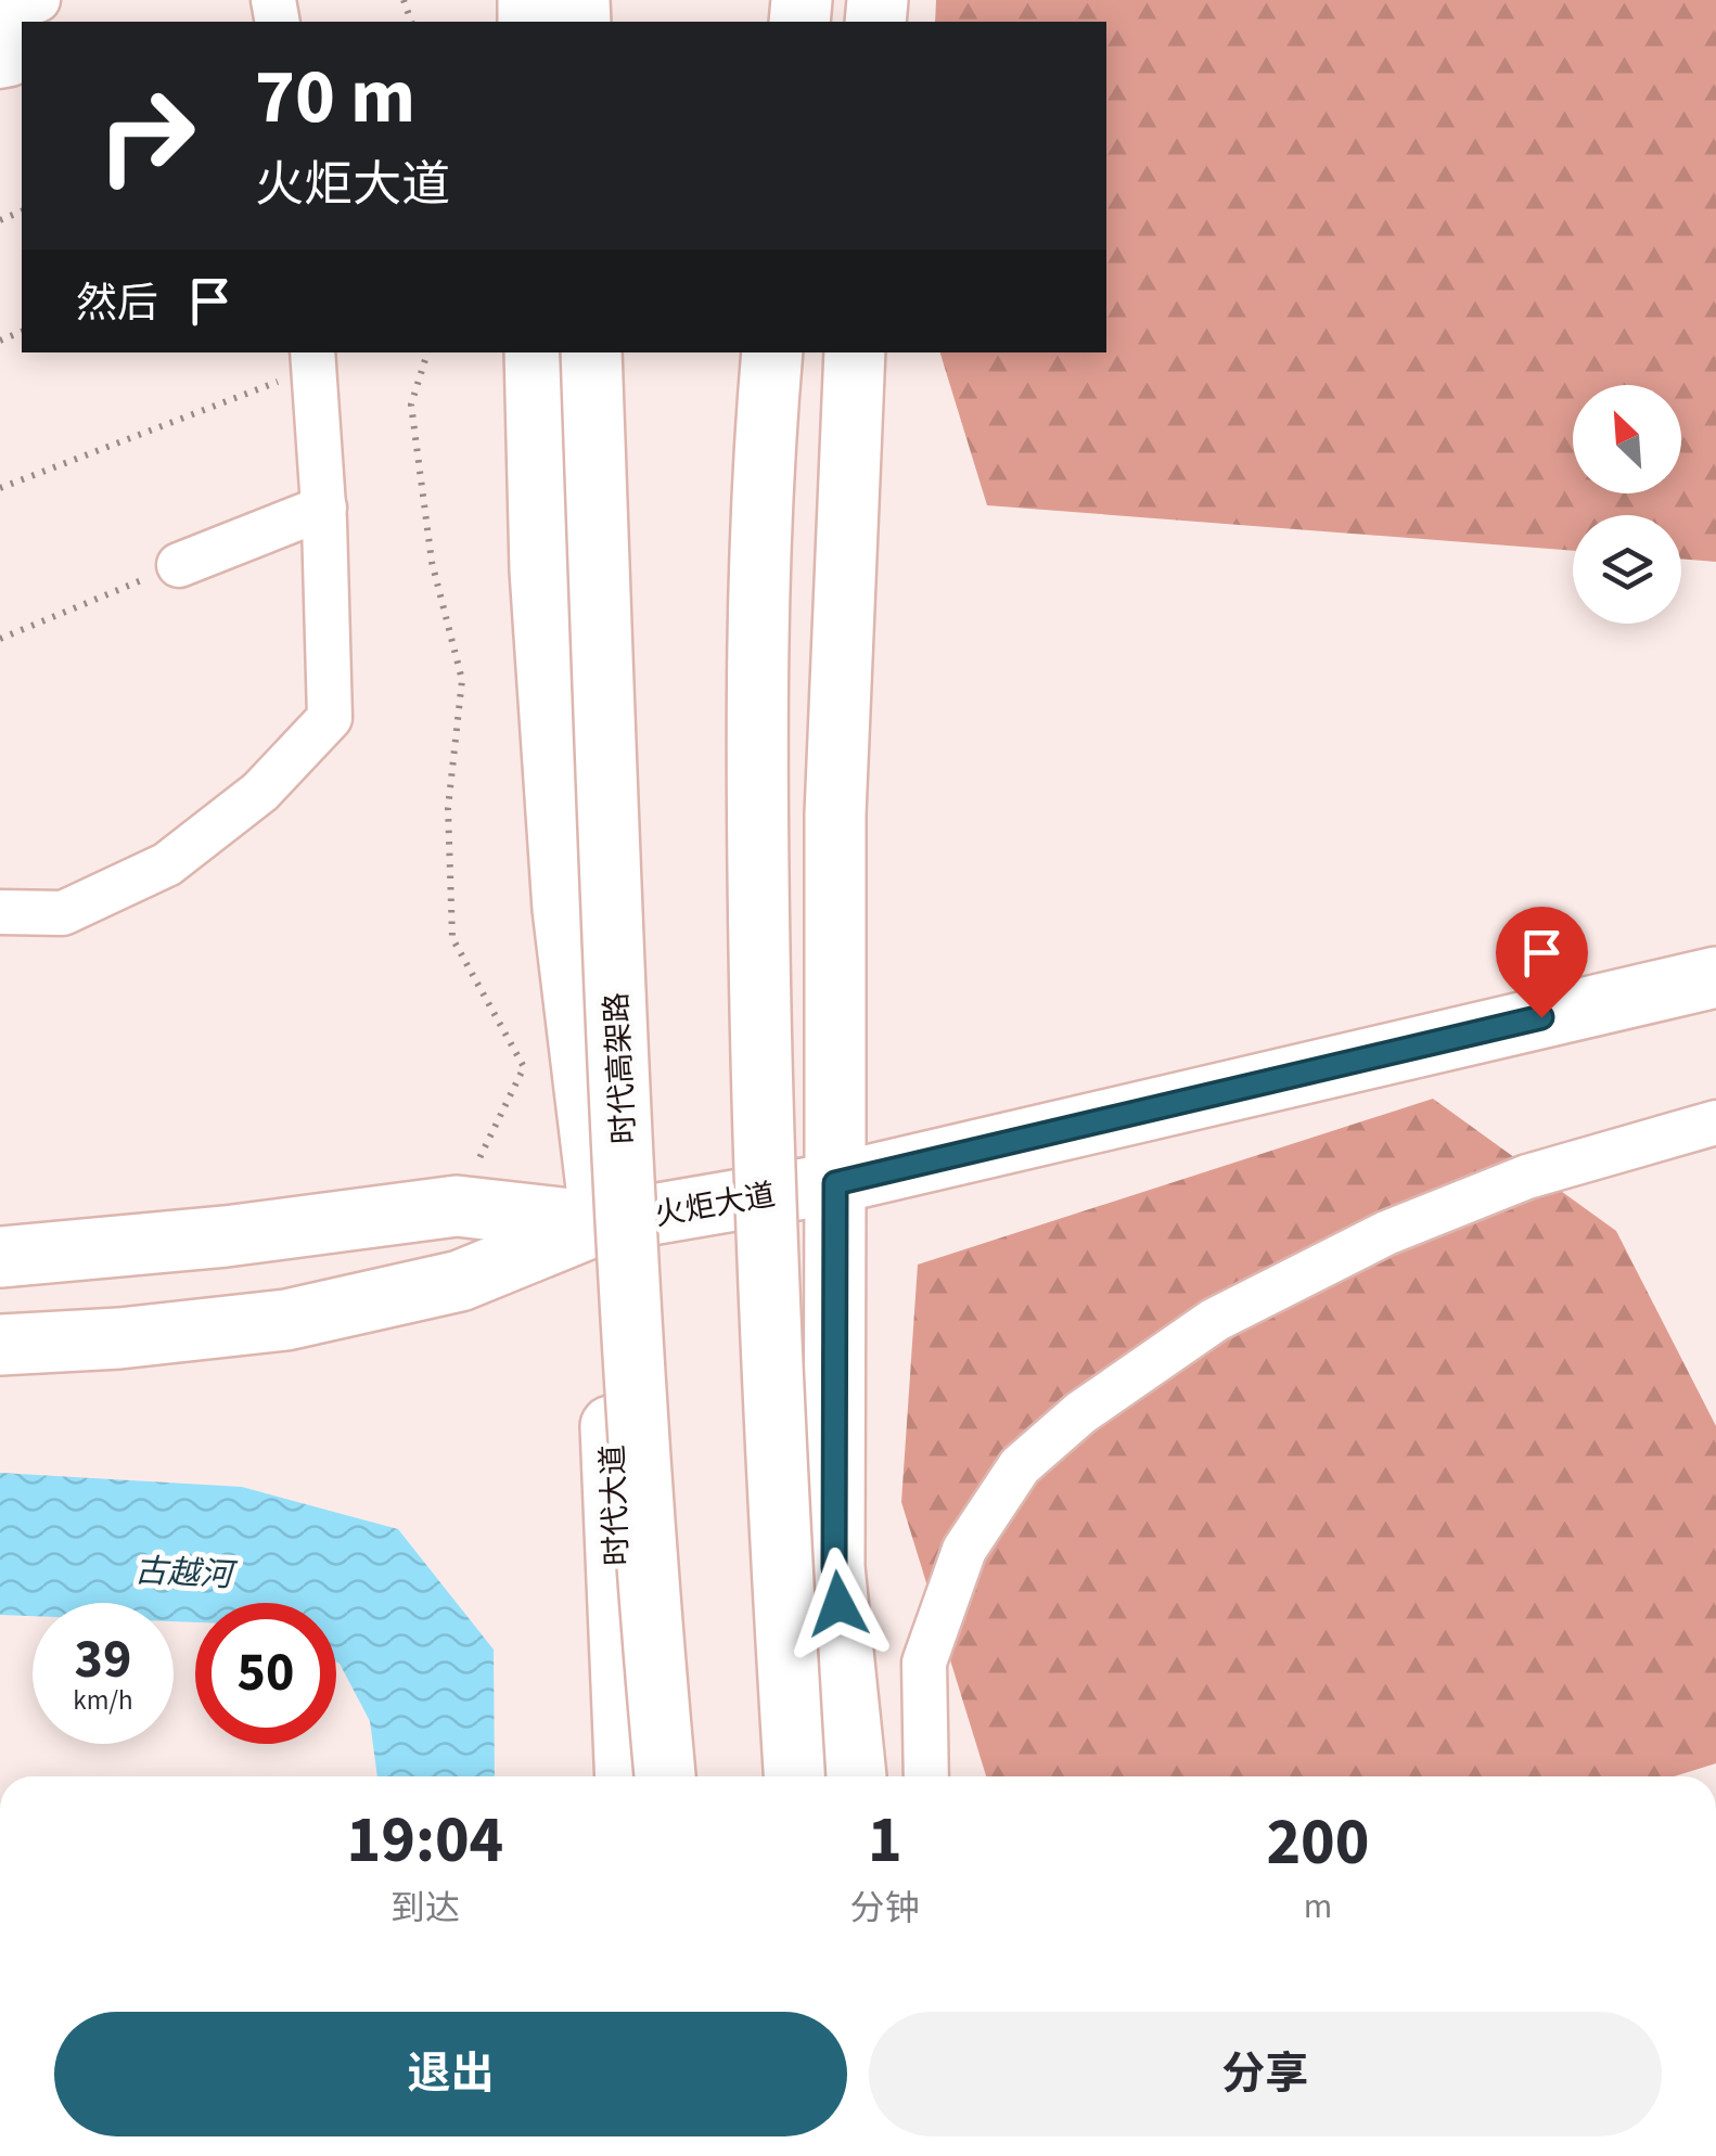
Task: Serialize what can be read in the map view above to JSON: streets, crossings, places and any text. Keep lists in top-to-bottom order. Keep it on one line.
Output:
{"streets":{"main road":["时代高架路","火炬大道","时代大道"]},"crossings":[["火炬大道","时代大道"]],"water":["古越河"],"north":"top left","page":{"turn":["70 m","火炬大道"],"then":"然后","speed":"39 km/h","limit":"50","eta":["19:04","到达","1","分钟","200","m"],"buttons":["退出","分享"]}}
